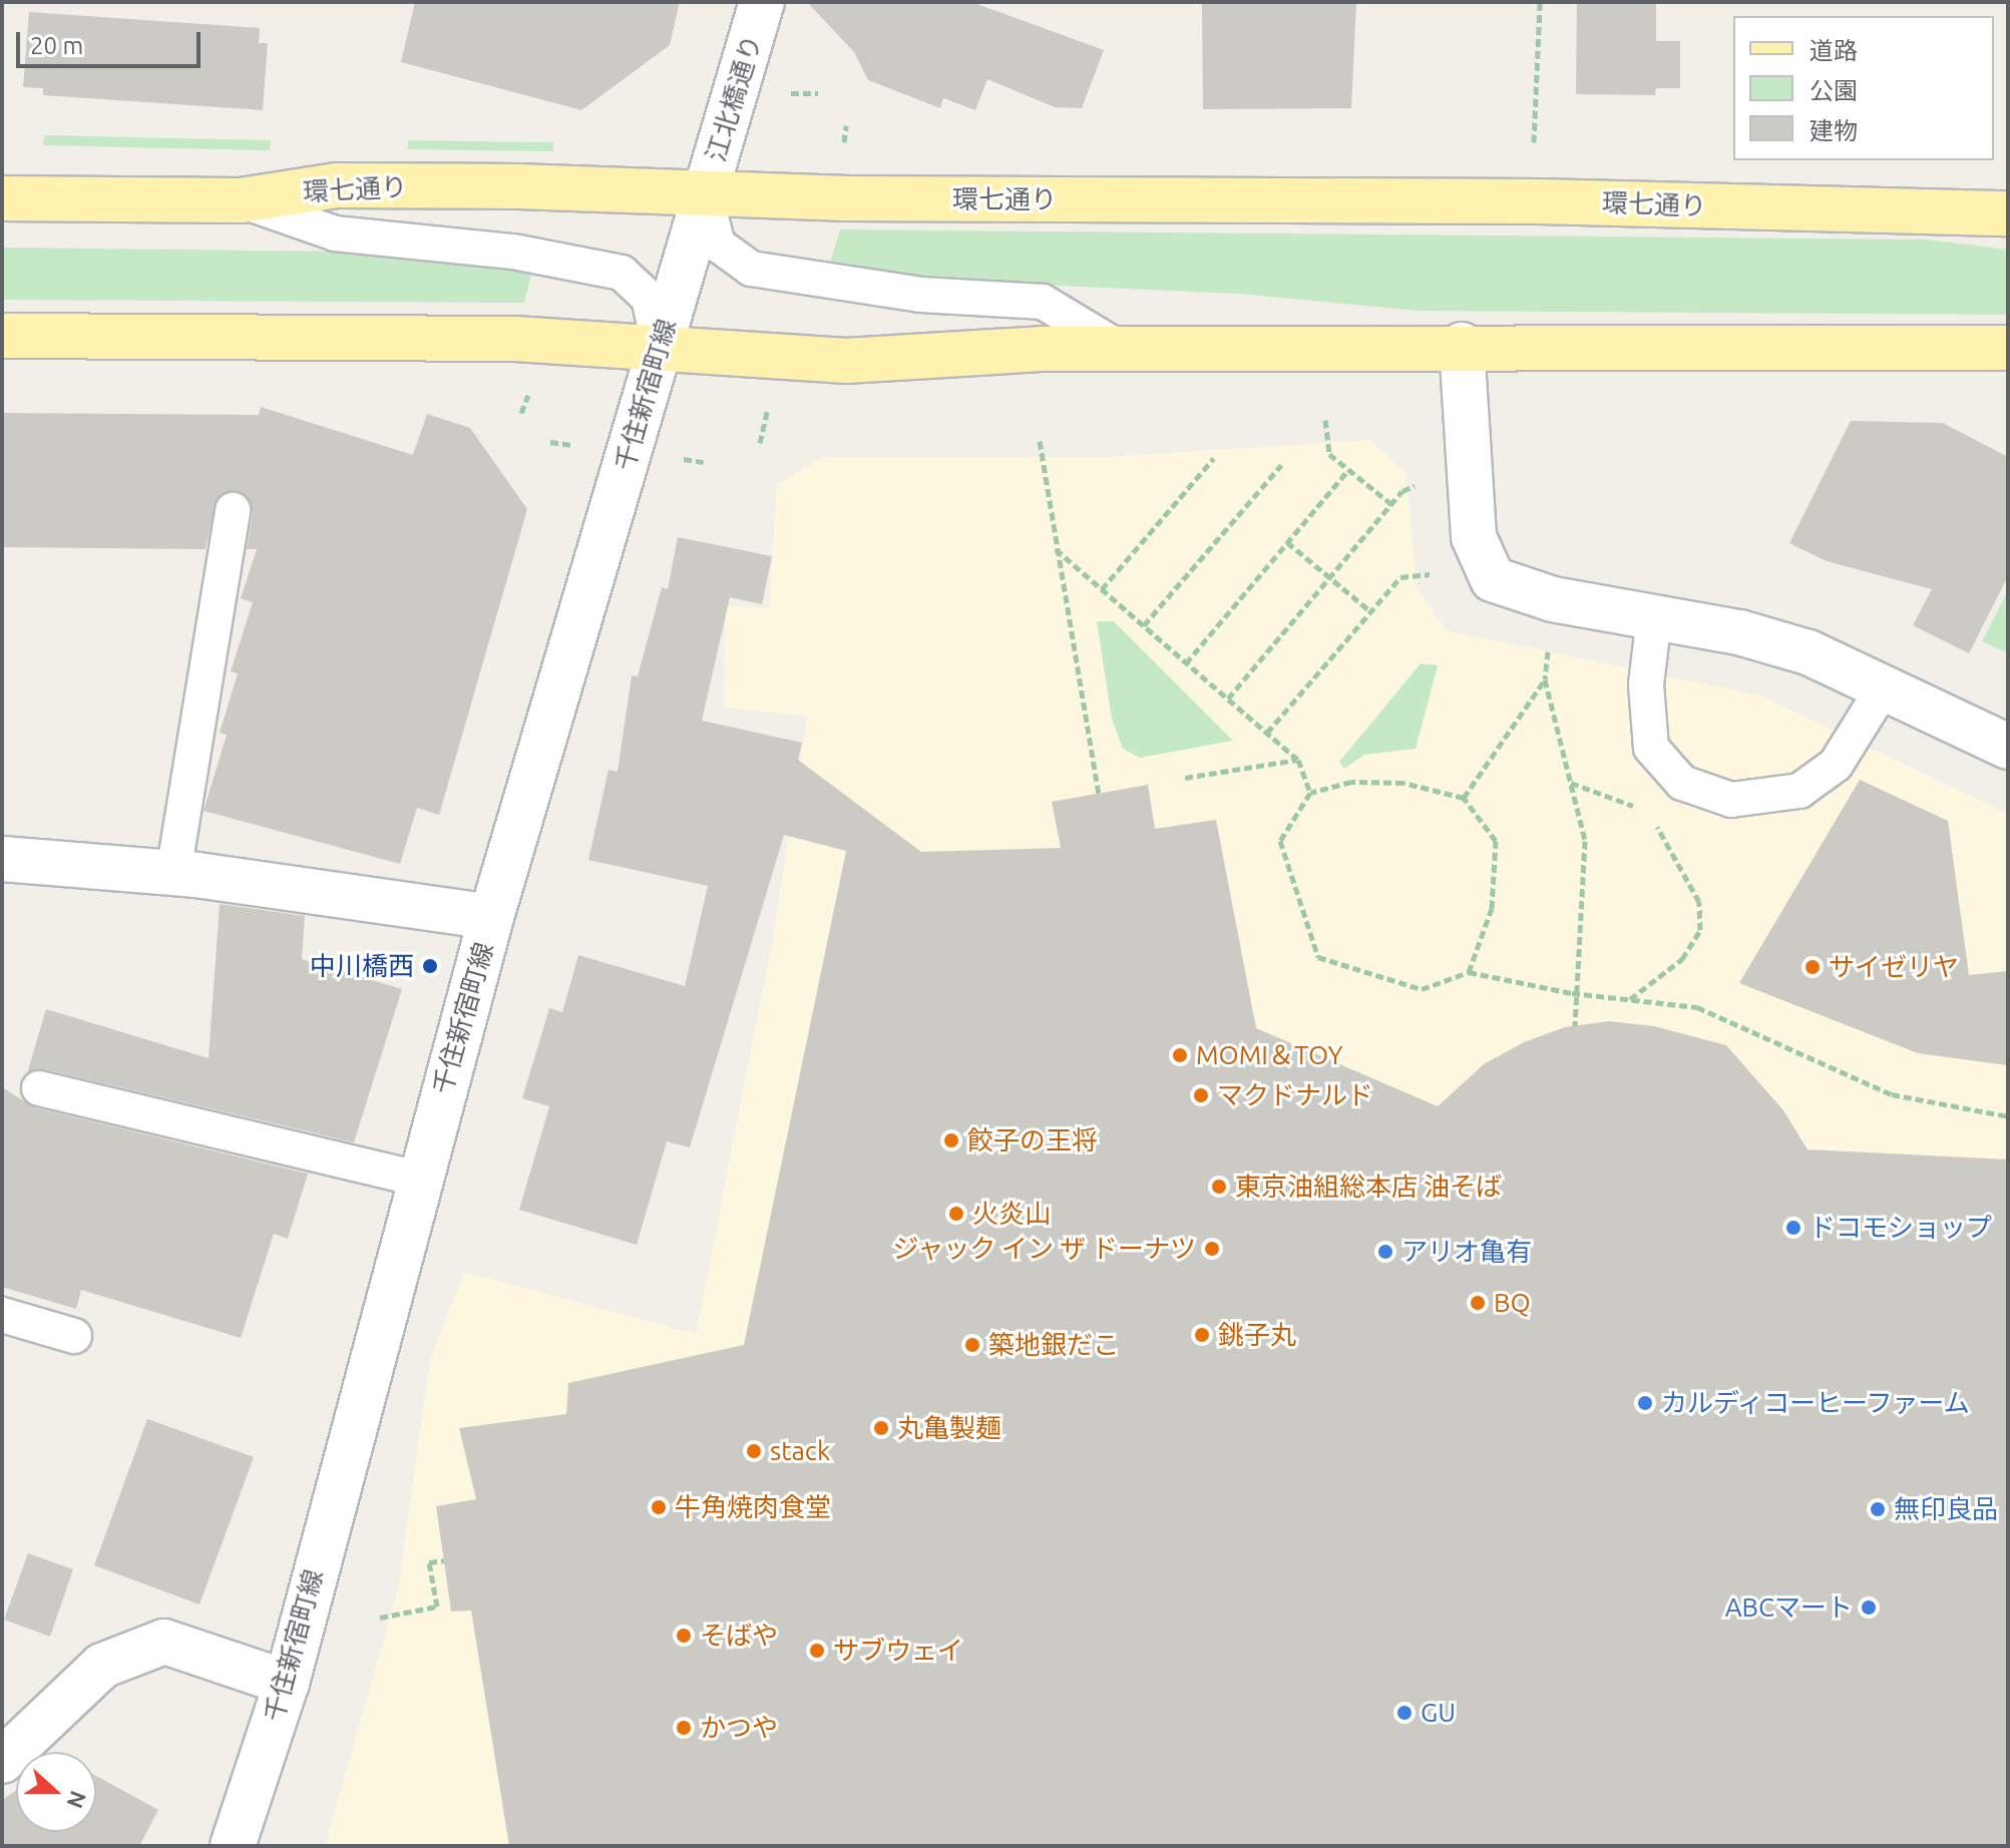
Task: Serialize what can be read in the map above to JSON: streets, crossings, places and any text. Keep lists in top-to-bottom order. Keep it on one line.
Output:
{"streets":{"main road":["江北橋通り","環七通り","千住新宿町線"]},"crossings":[["江北橋通り","環七通り"],["江北橋通り","千住新宿町線"],["環七通り","千住新宿町線"]],"places":["中川橋西","サイゼリヤ","MOMI＆TOY","マクドナルド","餃子の王将","東京油組総本店 油そば","火炎山","ドコモショップ","ジャック イン ザ ドーナツ","アリオ亀有","BQ","銚子丸","築地銀だこ","カルディコーヒーファーム","丸亀製麺","stack","牛角焼肉食堂","無印良品","ABCマート","そばや","サブウェイ","GU","かつや"],"legend":["道路","公園","建物"],"scale_bar":"20 m","north":"right"}
